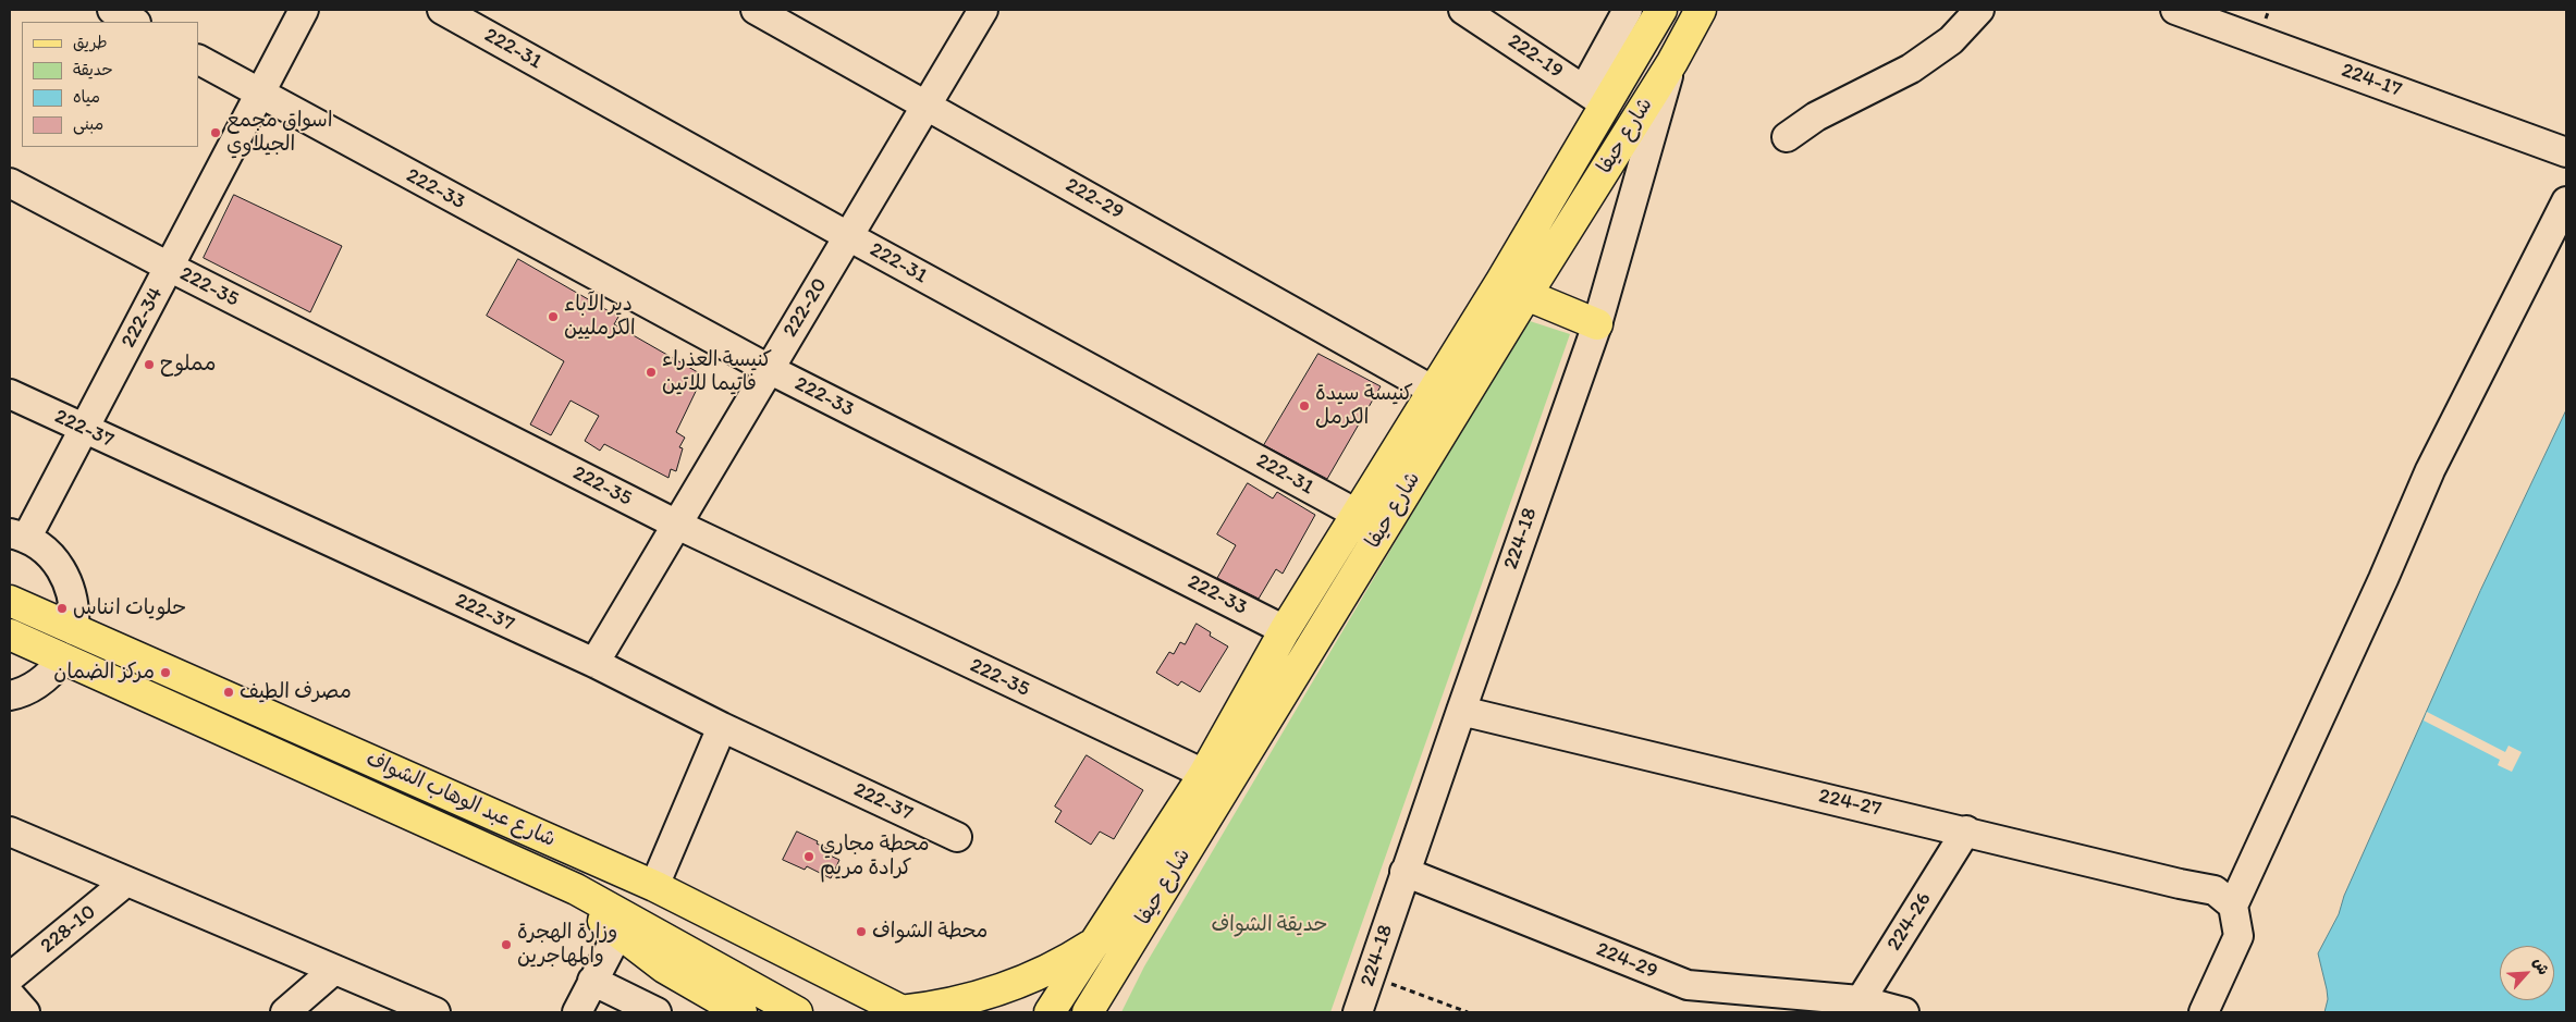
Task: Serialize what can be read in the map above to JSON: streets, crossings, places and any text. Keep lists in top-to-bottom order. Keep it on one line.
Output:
{"streets":{"main road":["شارع حيفا","شارع عبد الوهاب الشواف"],"street":["222-31","222-19","224-17","222-33","222-29","222-35","222-20","222-34","222-37","224-18","224-27","224-26","228-10","224-29"]},"crossings":[["222-31","شارع حيفا"],["222-31","222-20"],["222-19","شارع حيفا"],["شارع حيفا","222-33"],["شارع حيفا","222-29"],["شارع حيفا","222-35"],["شارع حيفا","224-18"],["222-33","222-20"],["222-33","222-34"],["222-29","222-20"],["222-35","222-20"],["222-35","222-34"],["222-20","222-37"],["222-34","222-37"],["224-18","224-27"],["224-18","224-29"],["224-27","224-26"],["224-26","224-29"]],"parks":["حديقة الشواف"],"places":["اسواق مجمع الجيلاوي","دير الآباء الكرمليين","مملوح","كنيسة العذراء فاتيما للاتين","كنيسة سيدة الكرمل","حلويات انناس","مركز الضمان","مصرف الطيف","محطة مجاري كرادة مريم","محطة الشواف","وزارة الهجرة والمهاجرين"],"legend":["طريق","حديقة","مياه","مبنى"],"north":"top right"}
